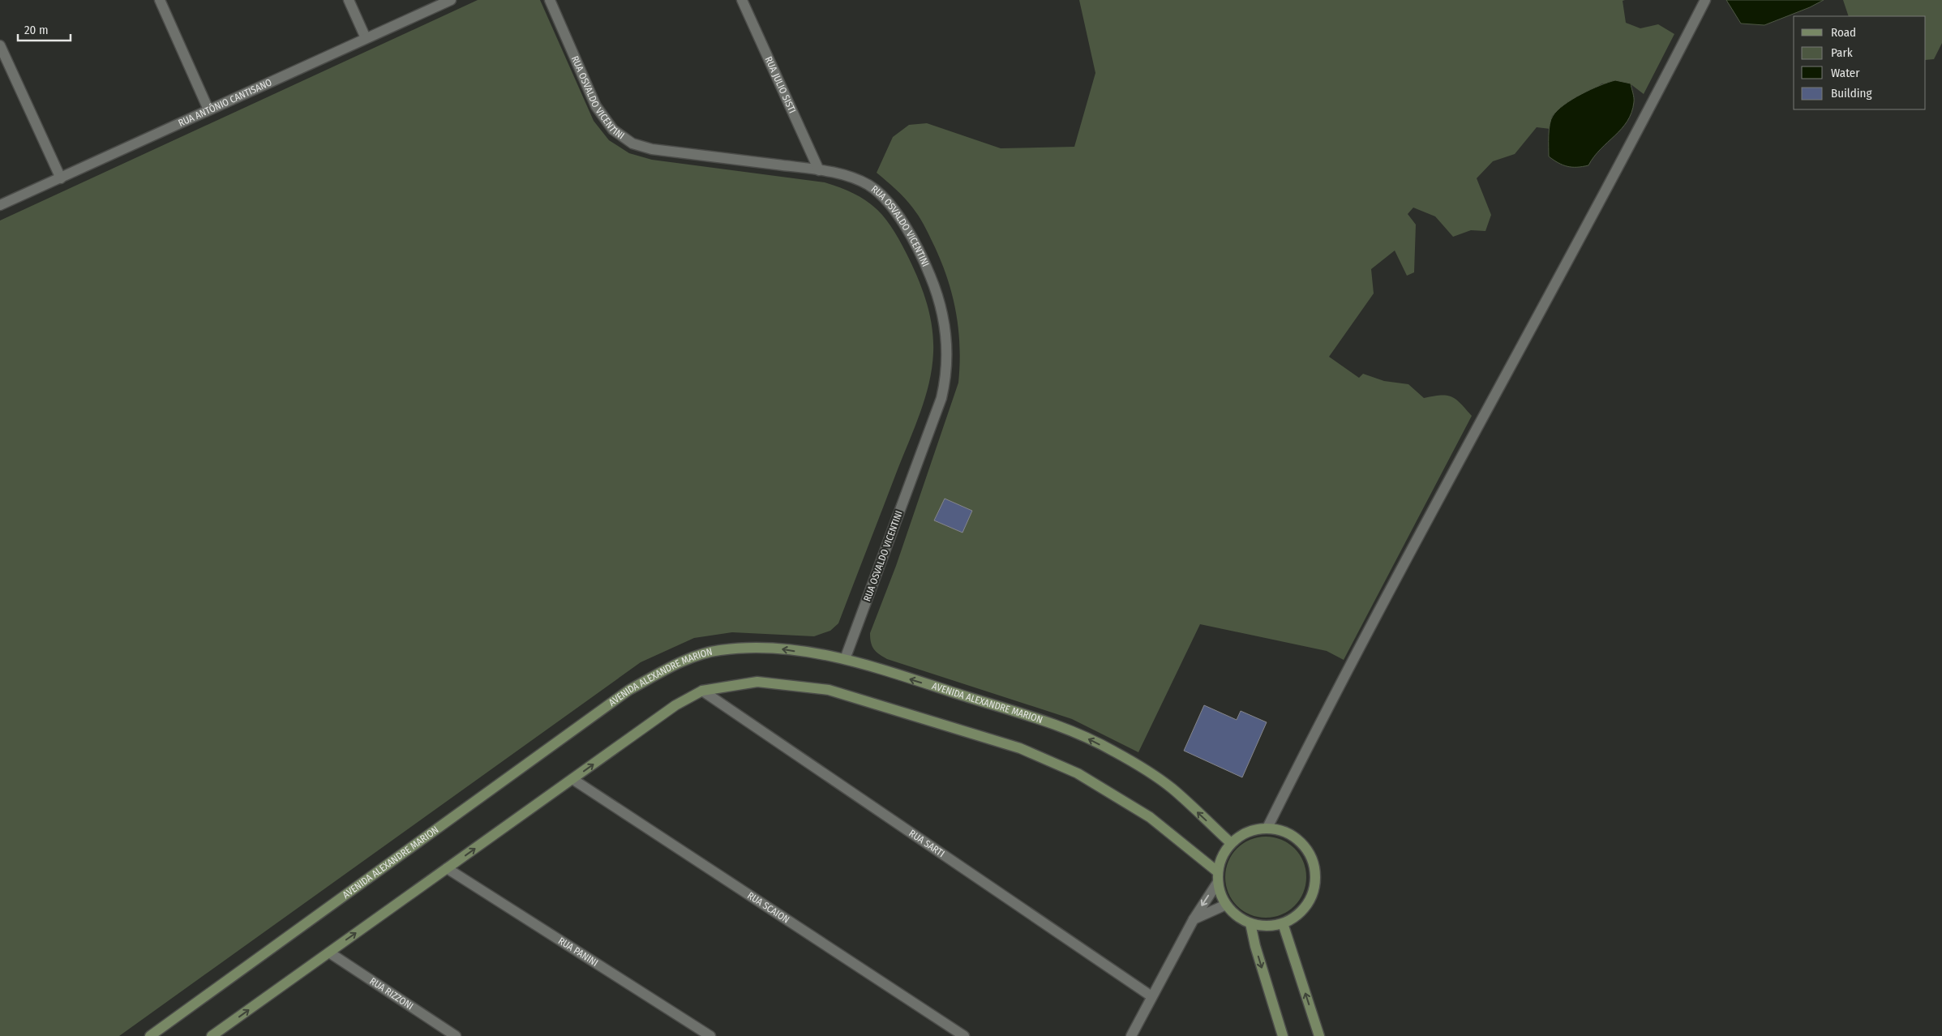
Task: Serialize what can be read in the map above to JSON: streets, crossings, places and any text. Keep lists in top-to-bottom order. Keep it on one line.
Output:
{"streets":{"street":["RUA JULIO SISTI","RUA OSVALDO VICENTINI","RUA ANTÔNIO CANTISANO","AVENIDA ALEXANDRE MARION","RUA SARTI","RUA SCAION","RUA PANINI","RUA RIZZONI"]},"crossings":[["RUA JULIO SISTI","RUA OSVALDO VICENTINI"],["RUA OSVALDO VICENTINI","AVENIDA ALEXANDRE MARION"]],"legend":["Road","Park","Water","Building"],"scale_bar":"20 m"}
